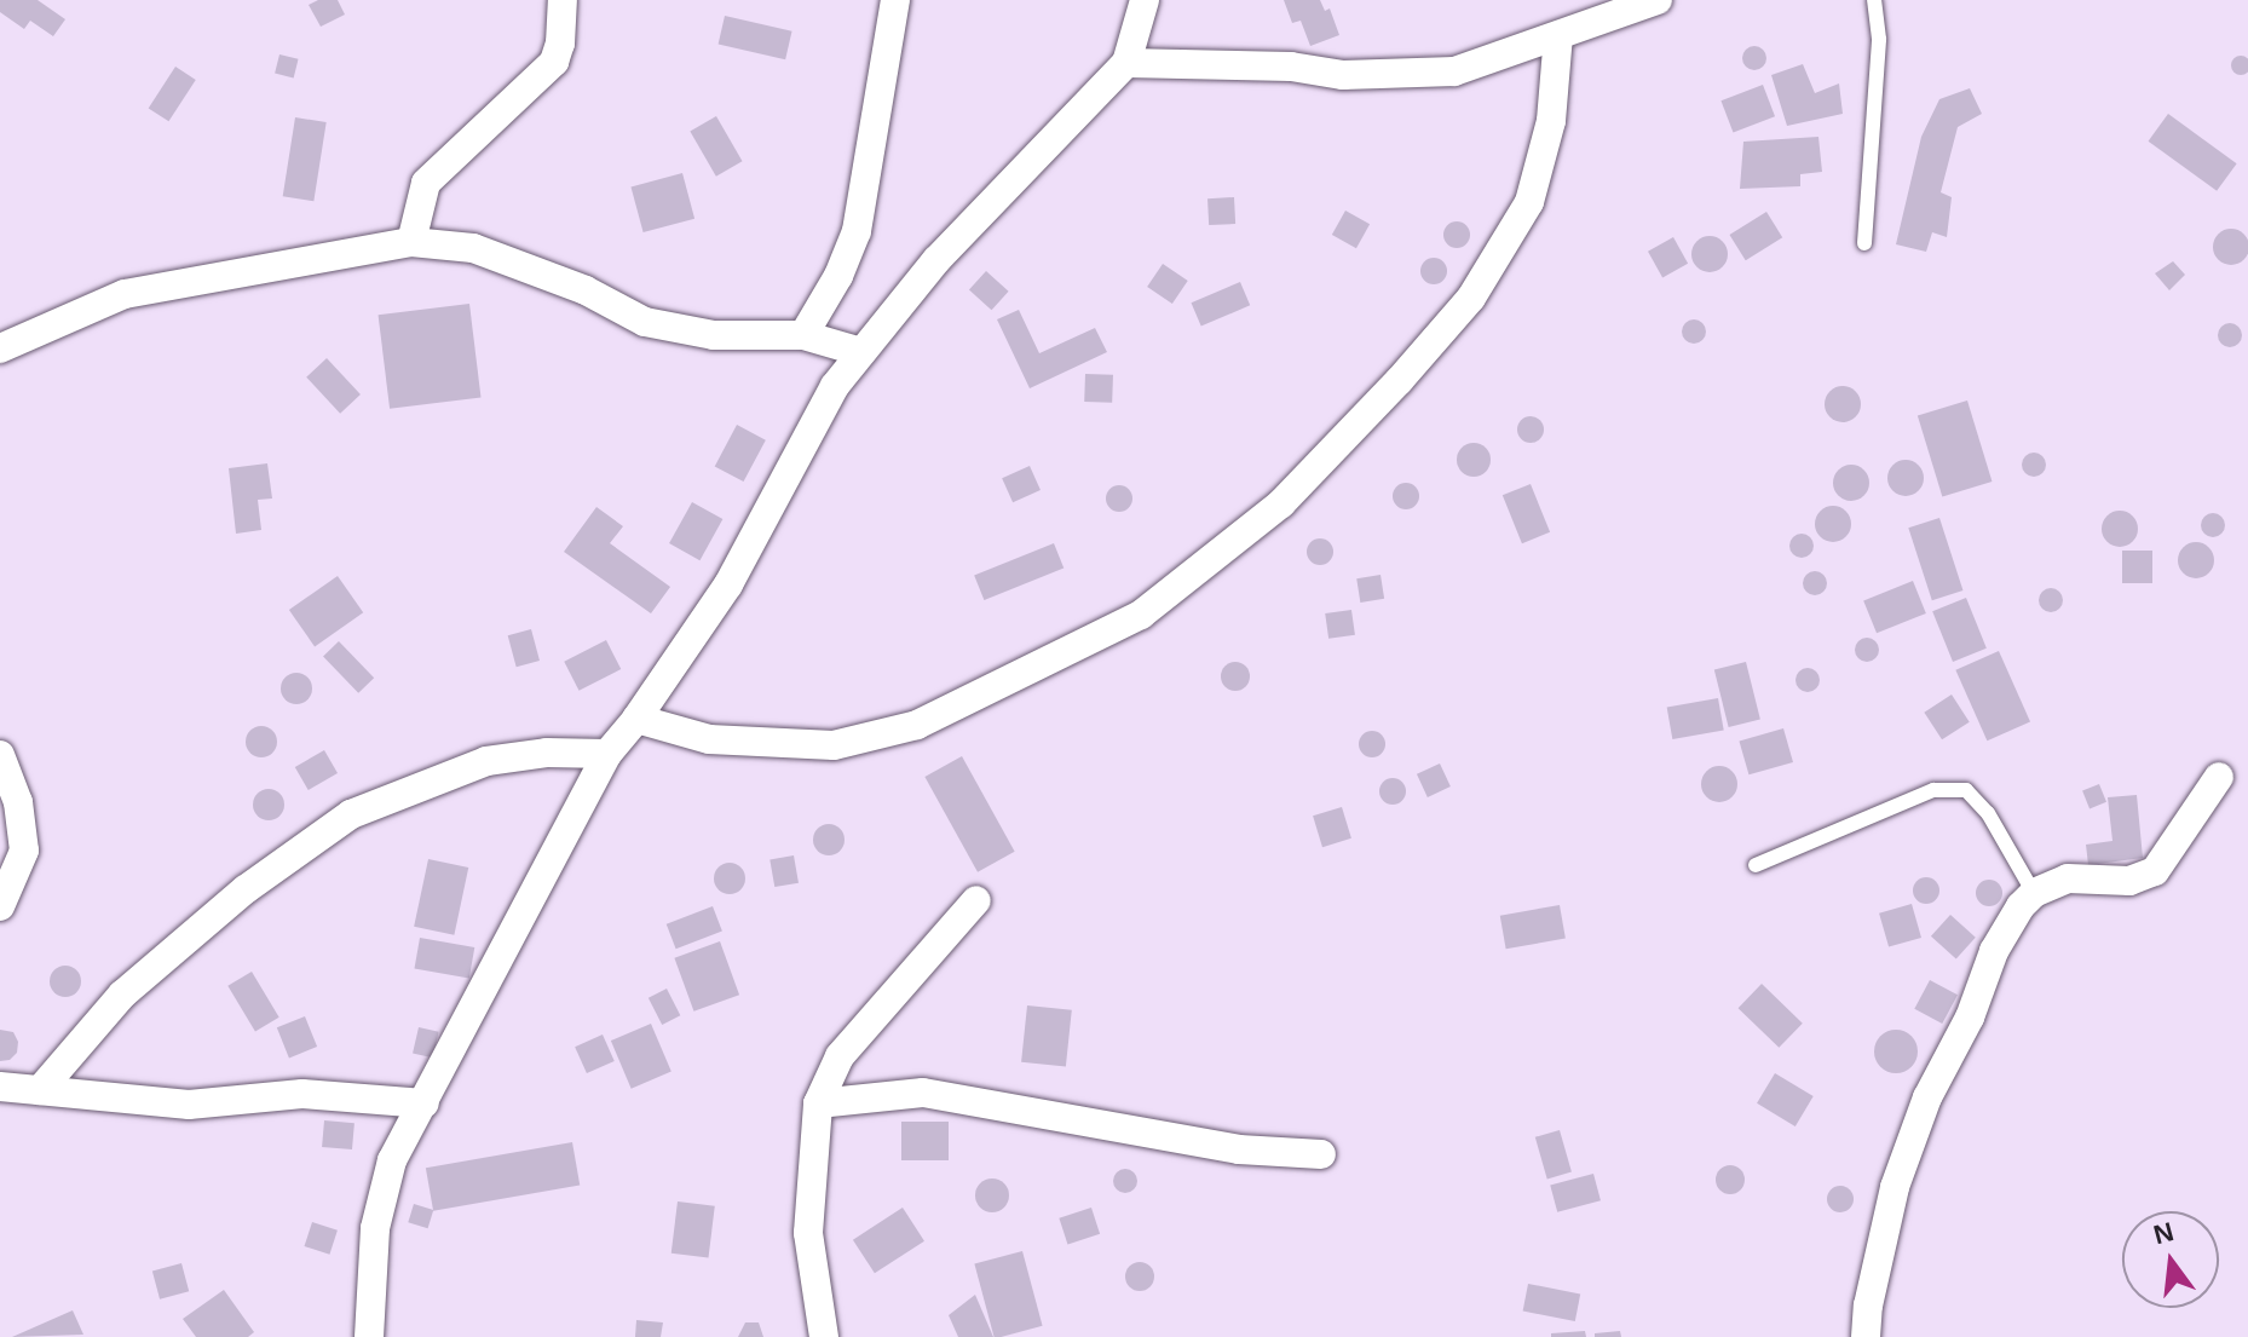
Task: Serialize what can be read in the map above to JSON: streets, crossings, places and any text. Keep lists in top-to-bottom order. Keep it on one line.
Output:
{"north":"top"}
